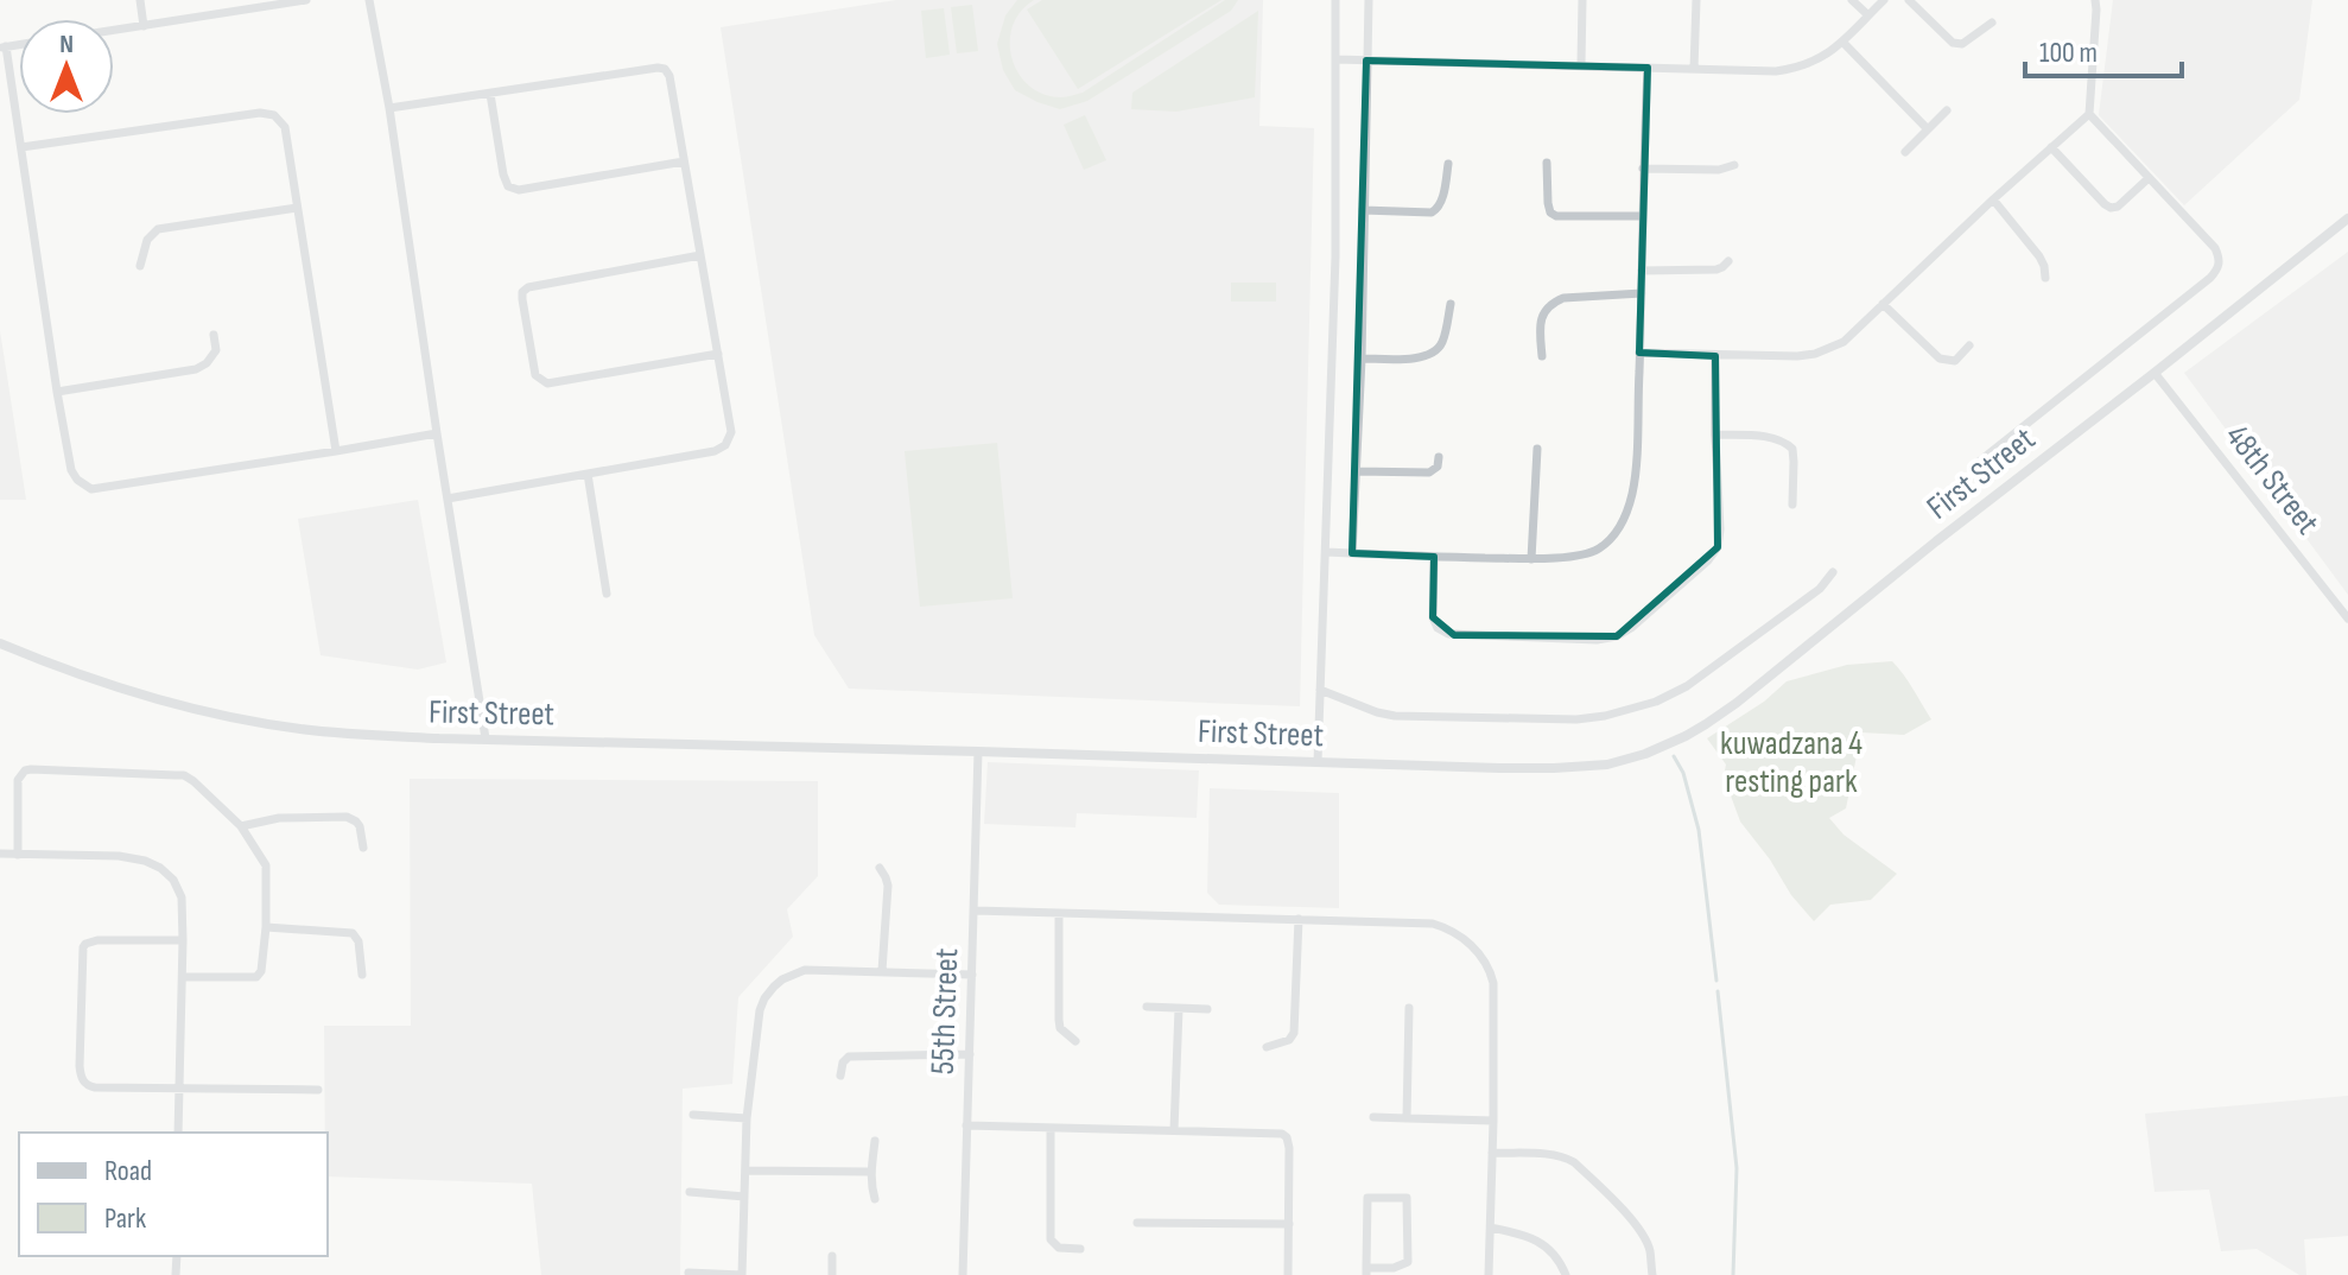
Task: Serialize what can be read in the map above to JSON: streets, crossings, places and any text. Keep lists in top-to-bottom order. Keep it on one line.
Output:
{"streets":{"street":["First Street","48th Street","55th Street"]},"crossings":[["First Street","48th Street"],["First Street","55th Street"]],"parks":["kuwadzana 4 resting park"],"legend":["Road","Park"],"scale_bar":"100 m","north":"top"}
